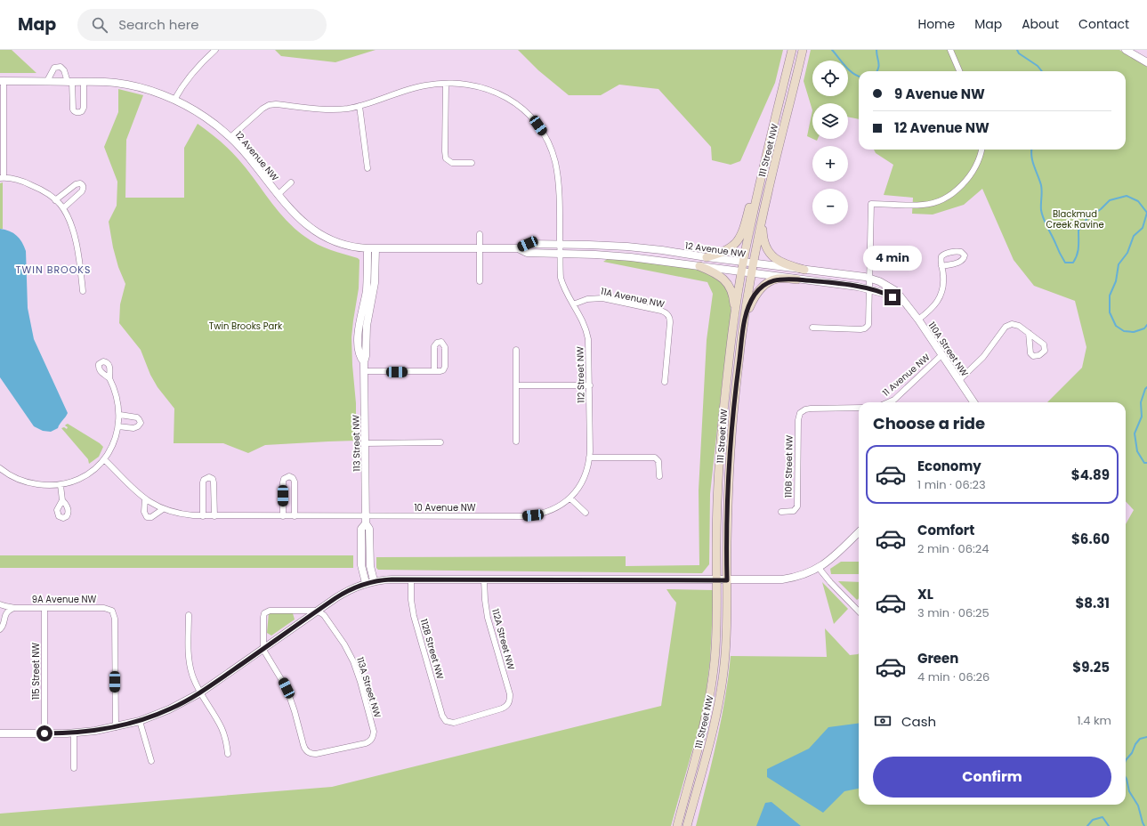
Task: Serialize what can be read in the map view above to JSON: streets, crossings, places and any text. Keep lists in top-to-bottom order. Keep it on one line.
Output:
{"streets":{"main road":["111 Street NW"],"street":["12 Avenue NW","11A Avenue NW","110A Street NW","112 Street NW","11 Avenue NW","113 Street NW","110B Street NW","10 Avenue NW","9A Avenue NW","112A Street NW","112B Street NW","115 Street NW","113A Street NW"]},"crossings":[["111 Street NW","12 Avenue NW"],["12 Avenue NW","110A Street NW"],["12 Avenue NW","112 Street NW"],["12 Avenue NW","113 Street NW"],["11A Avenue NW","112 Street NW"],["110A Street NW","11 Avenue NW"],["112 Street NW","10 Avenue NW"],["113 Street NW","10 Avenue NW"],["9A Avenue NW","115 Street NW"],["112A Street NW","112B Street NW"]],"districts":["TWIN BROOKS"],"parks":["Blackmud Creek Ravine","Twin Brooks Park"],"page":{"header":"Map","search":"Search here","nav":["Home","Map","About","Contact"],"map_buttons":["+","−"],"banner":["9 Avenue NW","12 Avenue NW"],"bubble":"4 min","heading":"Choose a ride","list":[{"name":"Economy","note":"1 min · 06:23","value":"$4.89"},{"name":"Comfort","note":"2 min · 06:24","value":"$6.60"},{"name":"XL","note":"3 min · 06:25","value":"$8.31"},{"name":"Green","note":"4 min · 06:26","value":"$9.25"}],"pay":["Cash","1.4 km"],"buttons":"Confirm"}}
